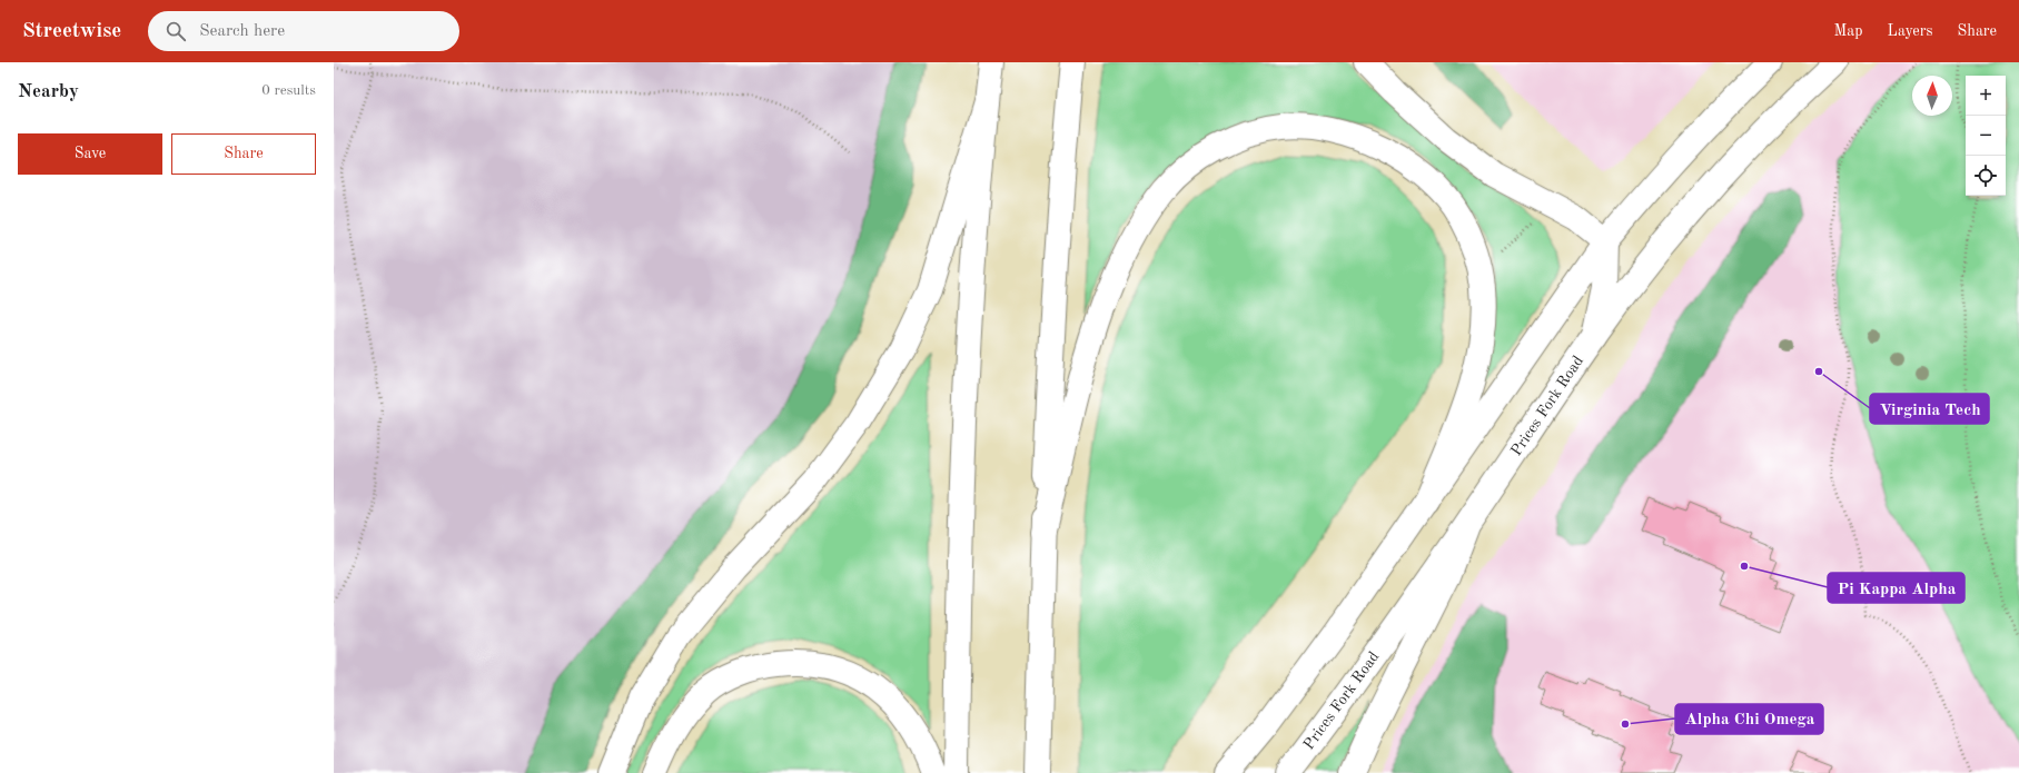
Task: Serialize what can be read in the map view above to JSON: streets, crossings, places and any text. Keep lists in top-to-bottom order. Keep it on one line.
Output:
{"streets":{"main road":["Prices Fork Road"]},"places":["Virginia Tech","Pi Kappa Alpha","Alpha Chi Omega"],"north":"top","page":{"header":"Streetwise","search":"Search here","nav":["Map","Layers","Share"],"heading":["Nearby","0 results"],"map_buttons":["+","−"],"buttons":["Save","Share"]}}
